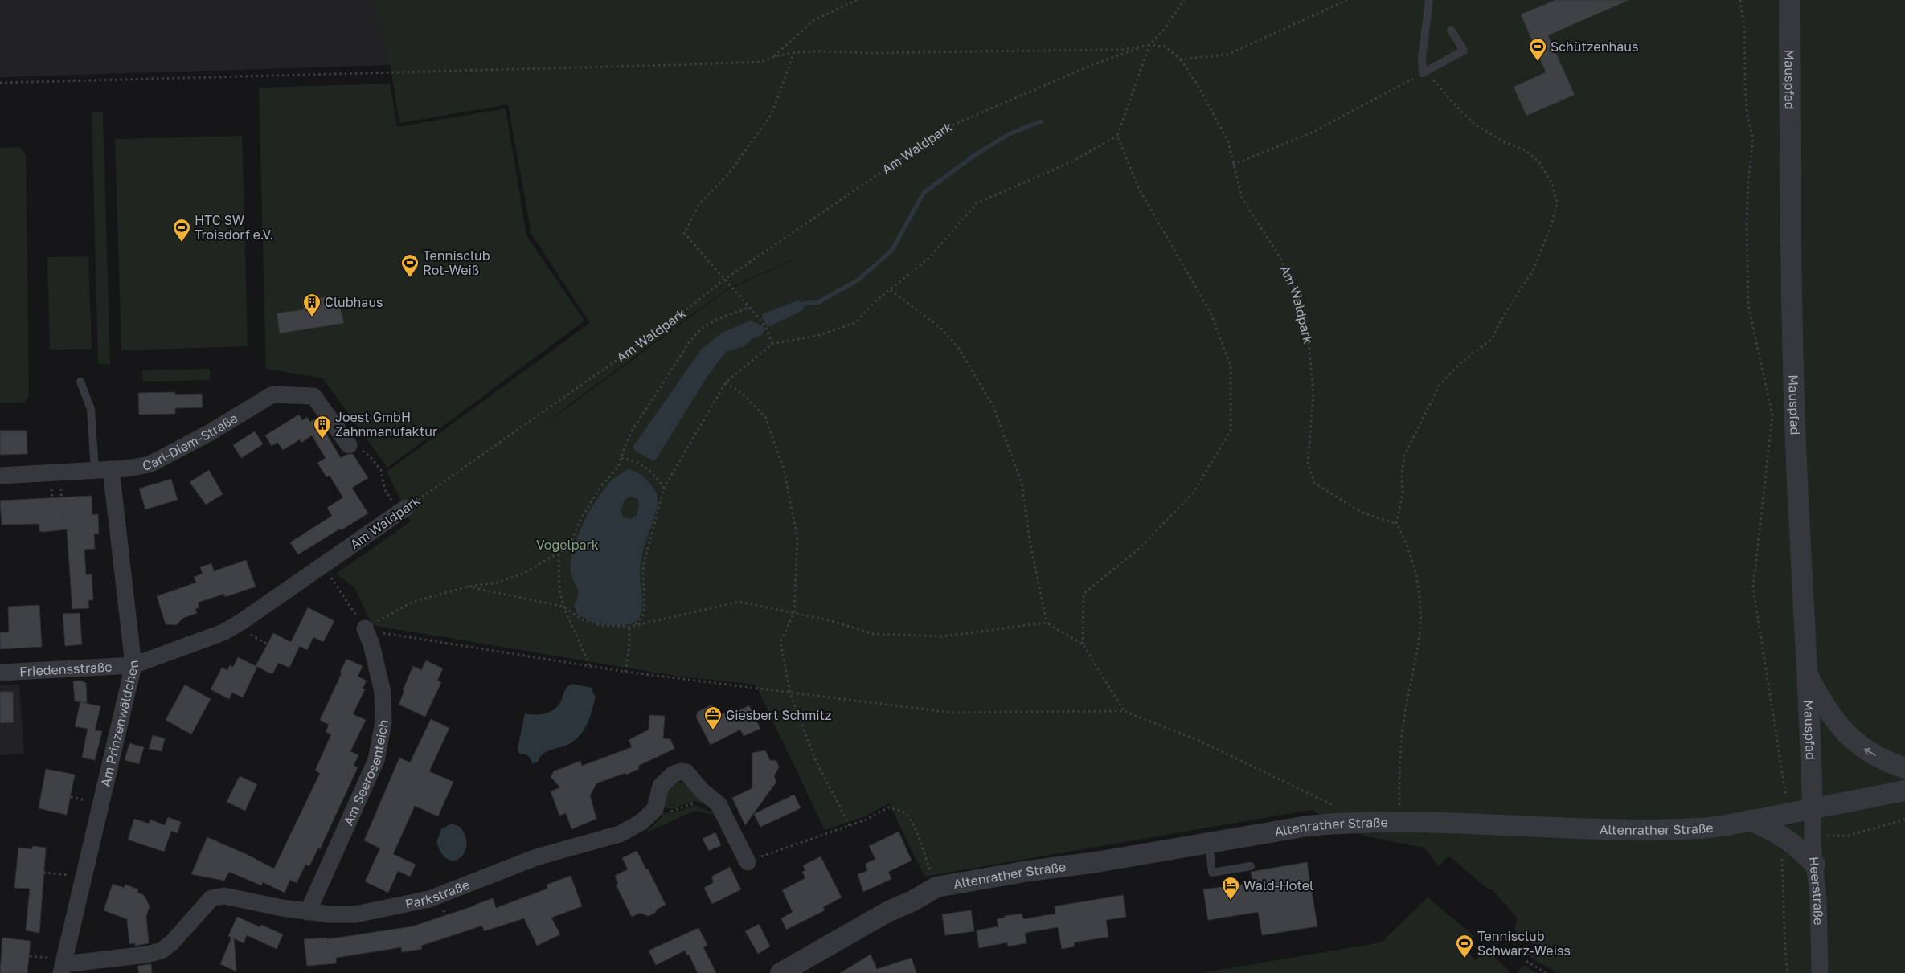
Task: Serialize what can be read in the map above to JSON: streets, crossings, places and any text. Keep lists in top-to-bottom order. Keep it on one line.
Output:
{"streets":{"street":["Mauspfad","Am Waldpark","Carl-Diem-Straße","Friedensstraße","Am Prinzenwäldchen","Am Seerosenteich","Altenrather Straße","Heerstraße","Parkstraße"]},"crossings":[["Mauspfad","Altenrather Straße"],["Mauspfad","Heerstraße"],["Am Waldpark","Friedensstraße"],["Am Waldpark","Am Prinzenwäldchen"],["Carl-Diem-Straße","Am Prinzenwäldchen"],["Friedensstraße","Am Prinzenwäldchen"],["Am Prinzenwäldchen","Parkstraße"],["Am Seerosenteich","Parkstraße"],["Altenrather Straße","Heerstraße"]],"parks":["Vogelpark"],"places":{"sports":["Schützenhaus","HTC SW Troisdorf e.V.","Tennisclub Rot-Weiß","Tennisclub Schwarz-Weiss"],"building":["Clubhaus","Joest GmbH Zahnmanufaktur"],"office":["Giesbert Schmitz"],"hotel":["Wald-Hotel"]}}
